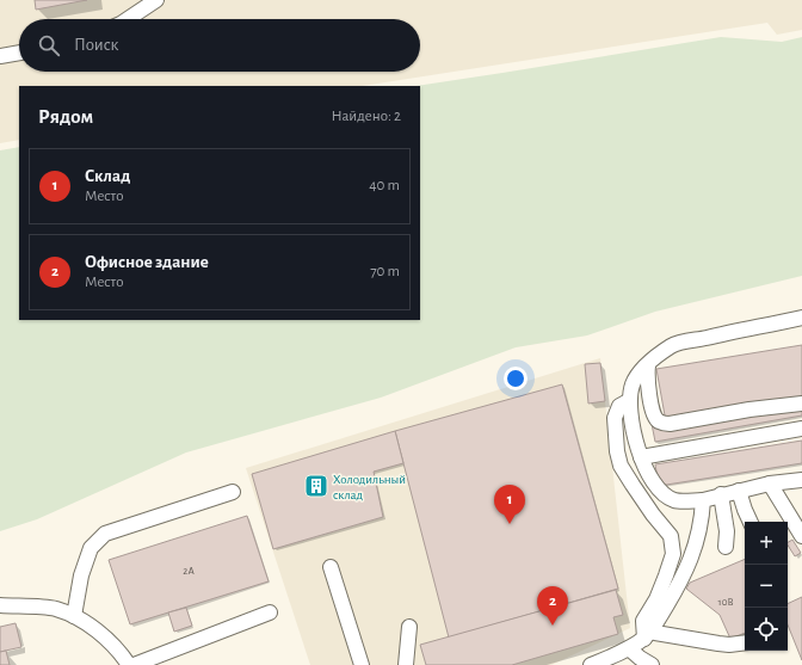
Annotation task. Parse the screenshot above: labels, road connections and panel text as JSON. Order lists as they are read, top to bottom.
{
  "places": {
    "building": ["Холодильный склад"]
  },
  "house_numbers": ["2А", "10В"],
  "page": {
    "search": "Поиск",
    "heading": ["Рядом", "Найдено: 2"],
    "list": [
      {
        "mark": "1",
        "name": "Склад",
        "note": "Место",
        "value": "40 m"
      },
      {
        "mark": "2",
        "name": "Офисное здание",
        "note": "Место",
        "value": "70 m"
      }
    ],
    "pins": ["1", "2"],
    "map_buttons": ["+", "−"]
  }
}
